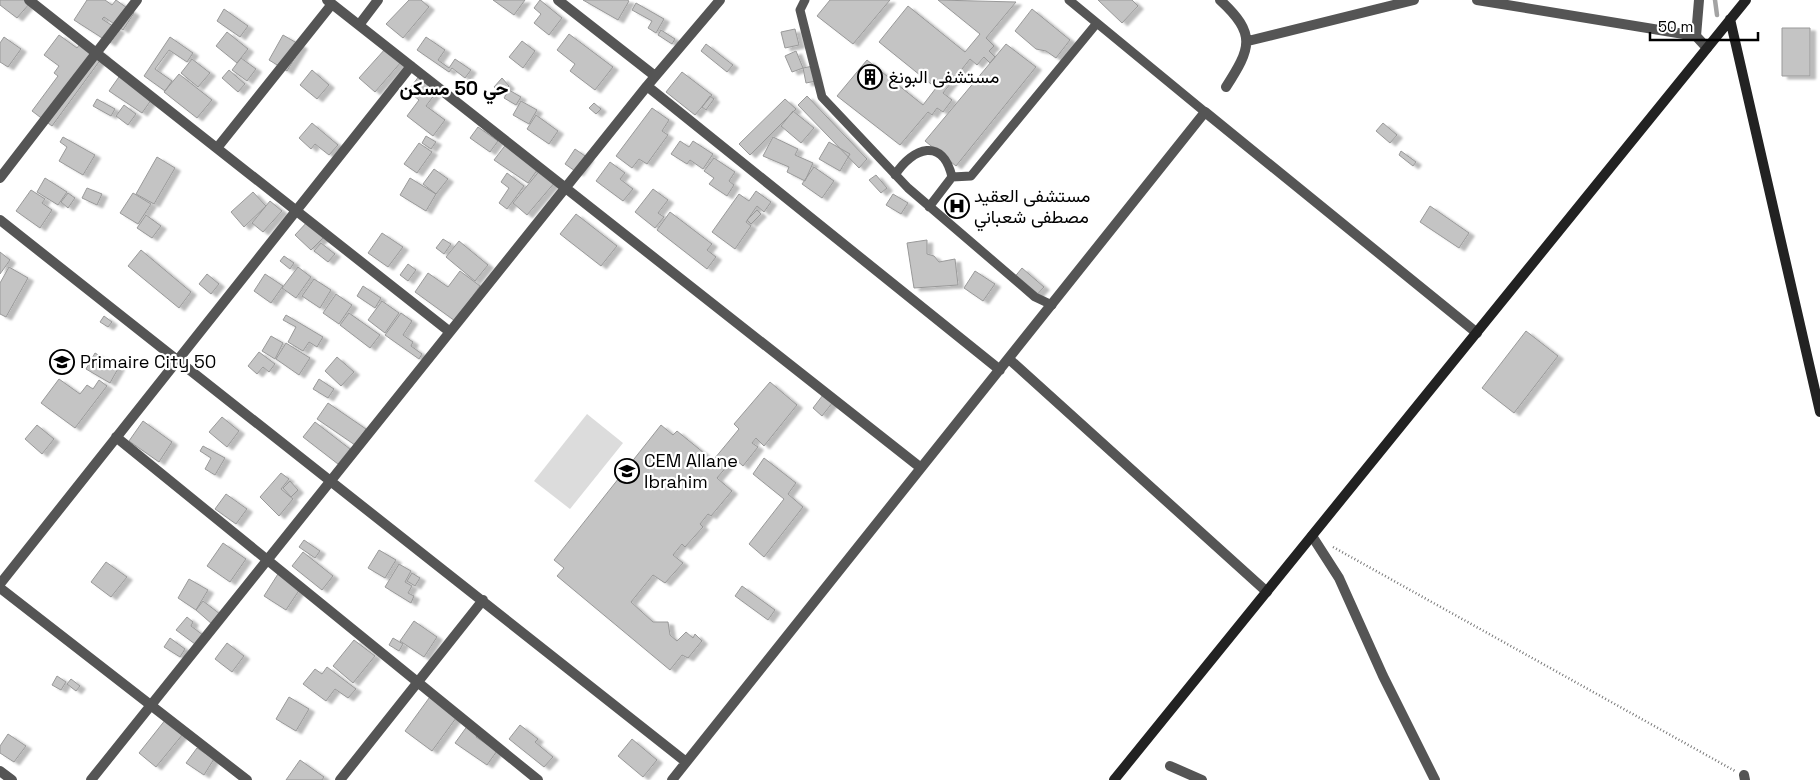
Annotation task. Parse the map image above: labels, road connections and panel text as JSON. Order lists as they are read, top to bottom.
{
  "districts": ["حي 50 مسكن"],
  "places": {
    "building": ["مستشفى البونغ"],
    "hospital": ["مستشفى العقيد مصطفى شعباني"],
    "school or university": ["Primaire City 50", "CEM Allane Ibrahim"]
  },
  "scale_bar": "50 m"
}
